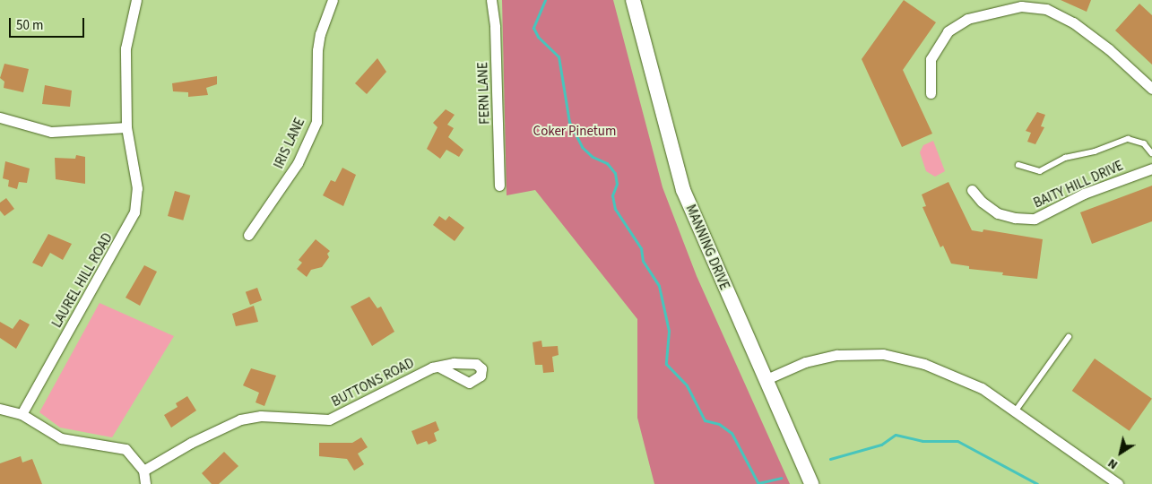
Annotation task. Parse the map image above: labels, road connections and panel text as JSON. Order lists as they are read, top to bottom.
{
  "streets": {
    "street": [
      "FERN LANE",
      "IRIS LANE",
      "BAITY HILL DRIVE",
      "MANNING DRIVE",
      "LAUREL HILL ROAD",
      "BUTTONS ROAD"
    ]
  },
  "parks": ["Coker Pinetum"],
  "scale_bar": "50 m",
  "north": "bottom left"
}
